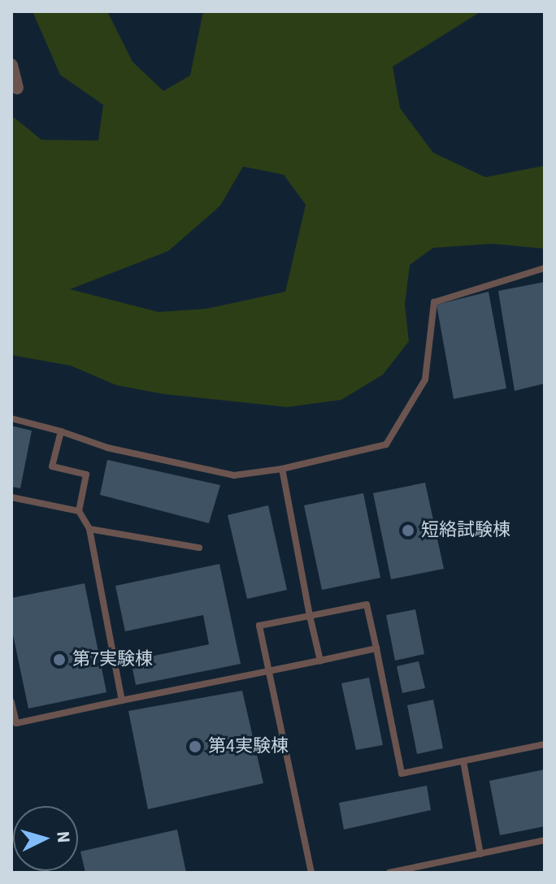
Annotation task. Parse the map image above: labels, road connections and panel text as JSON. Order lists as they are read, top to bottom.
{
  "places": ["短絡試験棟", "第7実験棟", "第4実験棟"],
  "north": "right"
}
